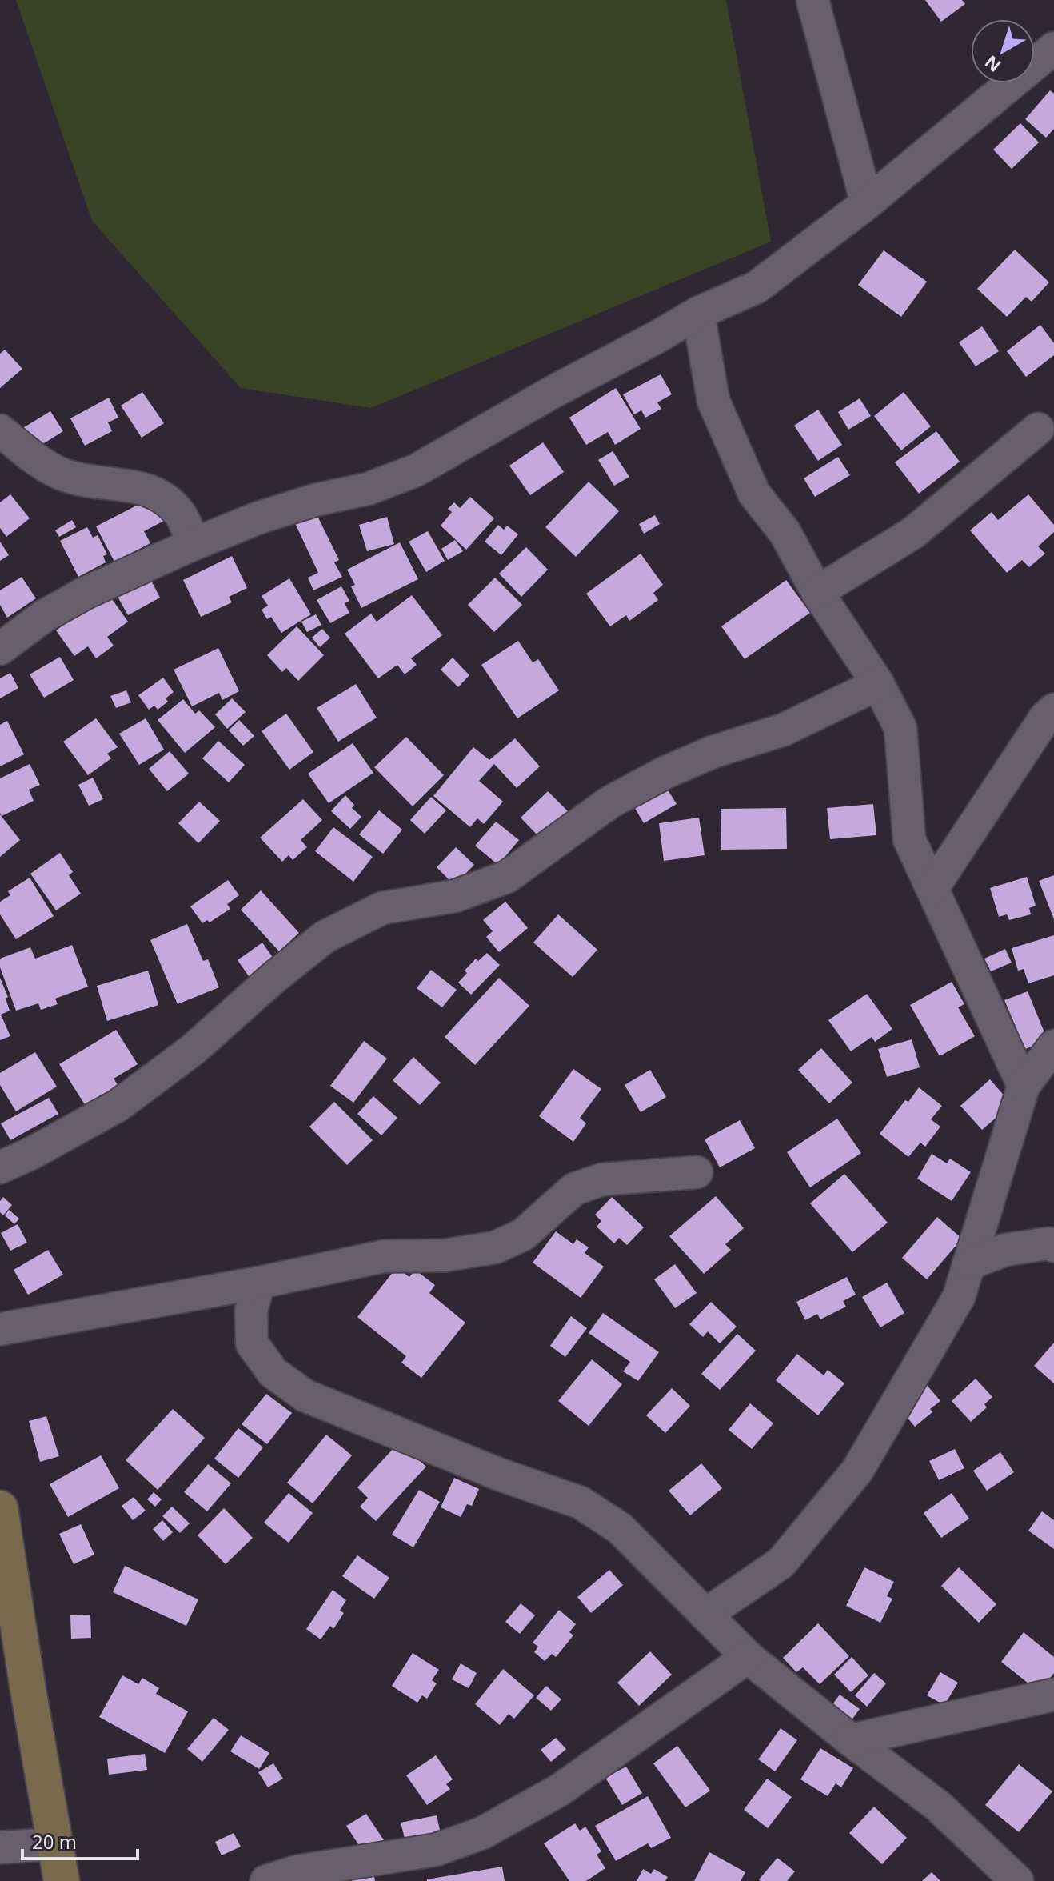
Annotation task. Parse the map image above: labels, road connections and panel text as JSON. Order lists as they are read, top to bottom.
{
  "scale_bar": "20 m",
  "north": "bottom left"
}
